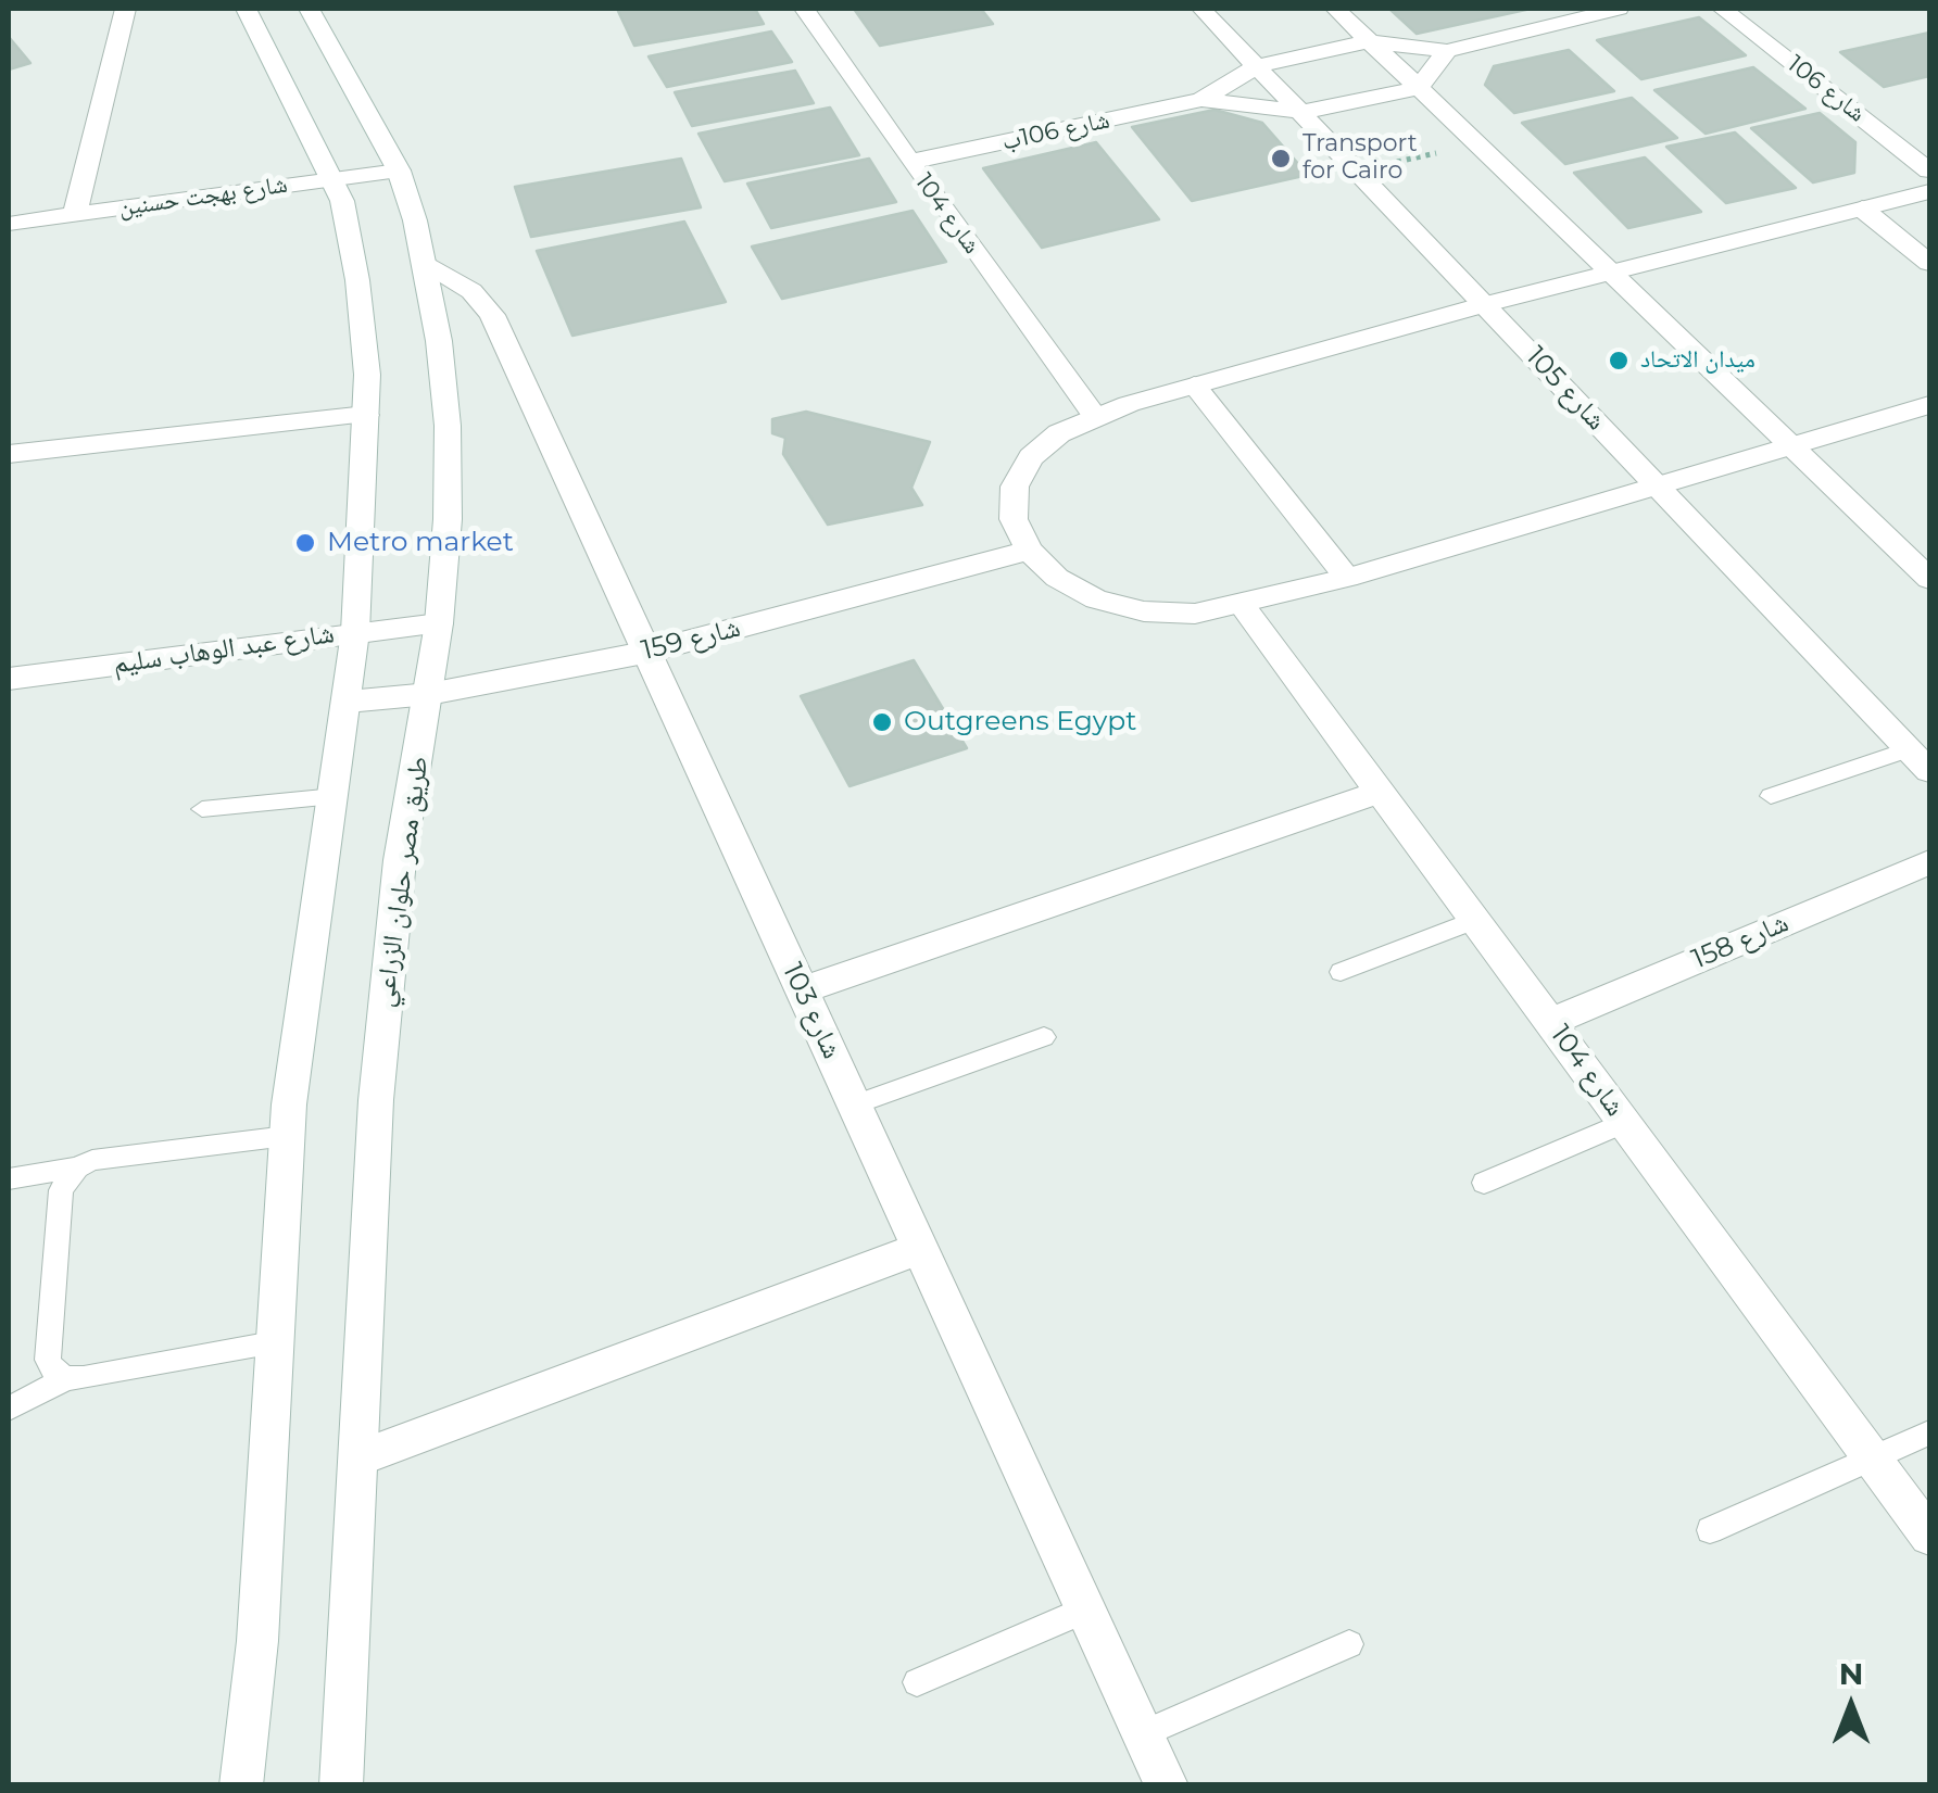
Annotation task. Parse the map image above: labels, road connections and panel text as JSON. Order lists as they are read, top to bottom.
{
  "streets": {
    "street": [
      "شارع 106",
      "شارع 106ب",
      "شارع بهجت حسنين",
      "شارع 104",
      "شارع 105",
      "شارع 159",
      "شارع عبد الوهاب سليم",
      "طريق مصر حلوان الزراعي",
      "شارع 158",
      "شارع 103"
    ]
  },
  "crossings": [
    ["شارع 106ب", "شارع 104"],
    ["شارع 106ب", "شارع 105"],
    ["شارع بهجت حسنين", "طريق مصر حلوان الزراعي"],
    ["شارع 104", "شارع 158"],
    ["شارع 159", "طريق مصر حلوان الزراعي"],
    ["شارع 159", "شارع 103"],
    ["شارع عبد الوهاب سليم", "طريق مصر حلوان الزراعي"],
    ["طريق مصر حلوان الزراعي", "شارع 103"]
  ],
  "places": [
    "Transport for Cairo",
    "ميدان الاتحاد",
    "Metro market",
    "Outgreens Egypt"
  ],
  "north": "top"
}
